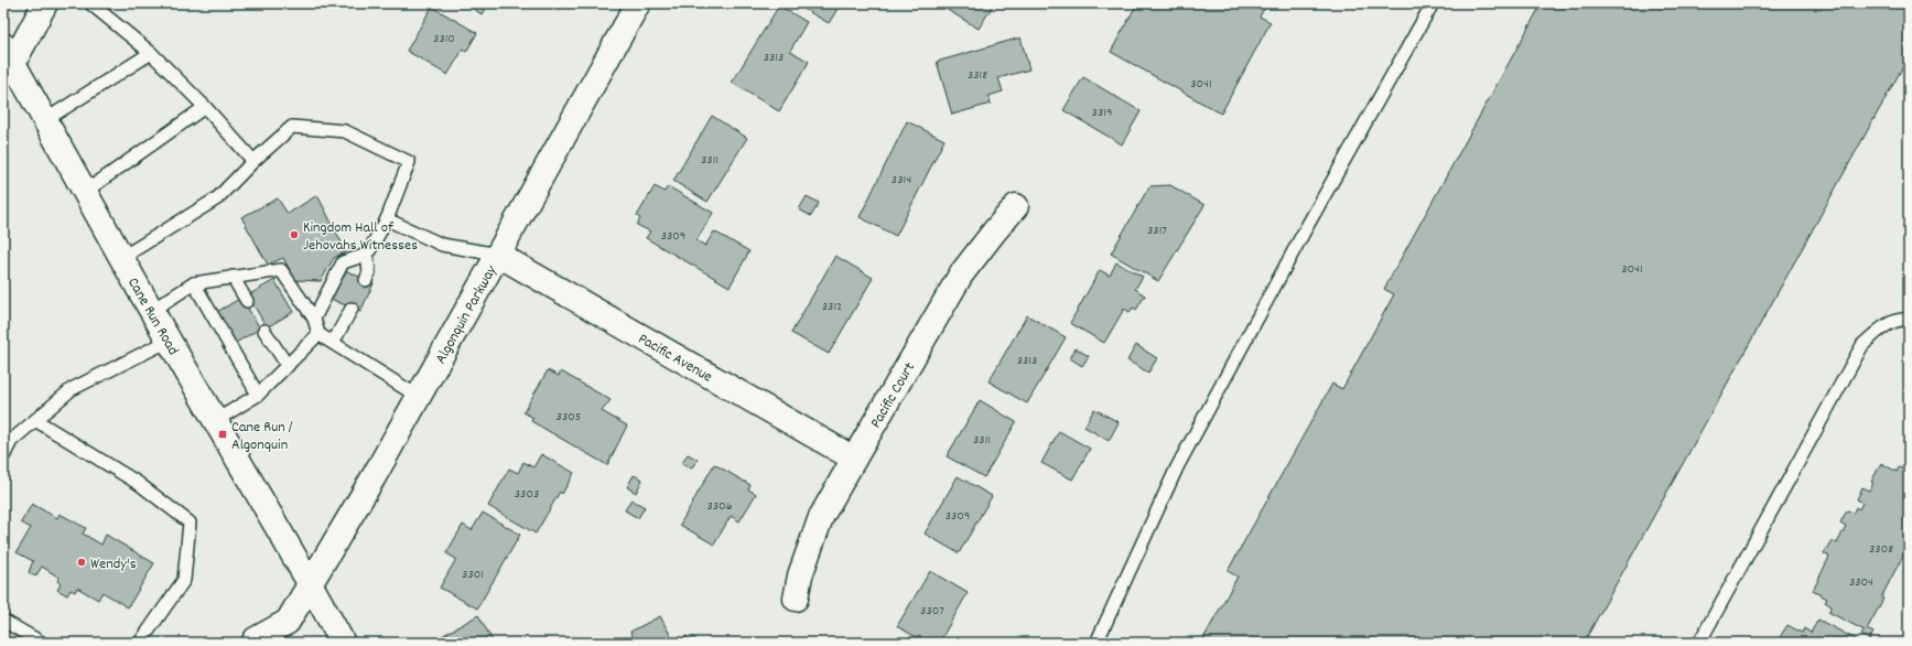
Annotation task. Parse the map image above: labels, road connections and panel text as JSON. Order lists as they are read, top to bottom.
{
  "streets": {
    "main road": [
      "Algonquin Parkway",
      "Cane Run Road",
      "Pacific Avenue",
      "Pacific Court"
    ]
  },
  "crossings": [
    ["Algonquin Parkway", "Cane Run Road"],
    ["Algonquin Parkway", "Pacific Avenue"],
    ["Pacific Avenue", "Pacific Court"]
  ],
  "places": {
    "other": ["Kingdom Hall of Jehovahs Witnesses", "Wendy's"],
    "transit": ["Cane Run / Algonquin"]
  },
  "house_numbers": [
    "3310",
    "3313",
    "3318",
    "3041",
    "3319",
    "3311",
    "3314",
    "3317",
    "3309",
    "3041",
    "3312",
    "3313",
    "3305",
    "3311",
    "3303",
    "3306",
    "3309",
    "3308",
    "3301",
    "3304",
    "3307"
  ]
}
